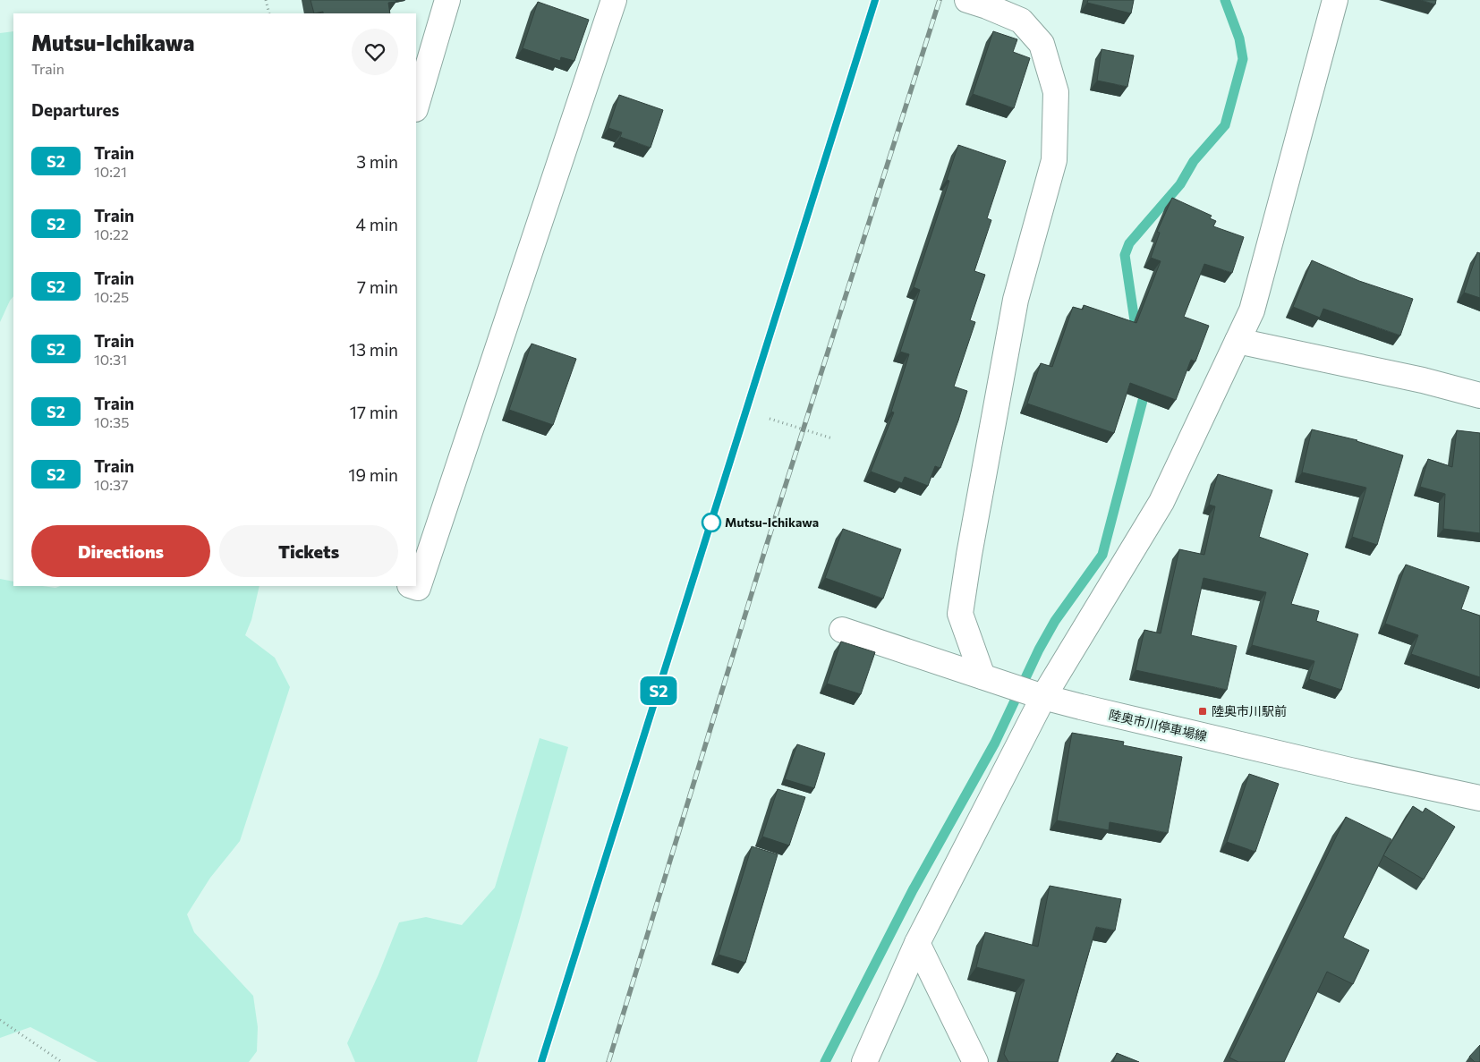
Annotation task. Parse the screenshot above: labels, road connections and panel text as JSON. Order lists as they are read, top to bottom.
{
  "streets": {
    "street": ["陸奥市川停車場線"]
  },
  "places": {
    "other": ["Mutsu-Ichikawa"],
    "transit": ["陸奥市川駅前"]
  },
  "page": {
    "on_map": "S2",
    "heading": [
      ["Mutsu-Ichikawa", "Train"],
      "Departures"
    ],
    "list": [
      {
        "mark": "S2",
        "name": "Train",
        "note": "10:21",
        "value": "3 min"
      },
      {
        "mark": "S2",
        "name": "Train",
        "note": "10:22",
        "value": "4 min"
      },
      {
        "mark": "S2",
        "name": "Train",
        "note": "10:25",
        "value": "7 min"
      },
      {
        "mark": "S2",
        "name": "Train",
        "note": "10:31",
        "value": "13 min"
      },
      {
        "mark": "S2",
        "name": "Train",
        "note": "10:35",
        "value": "17 min"
      },
      {
        "mark": "S2",
        "name": "Train",
        "note": "10:37",
        "value": "19 min"
      }
    ],
    "buttons": ["Directions", "Tickets"]
  }
}
